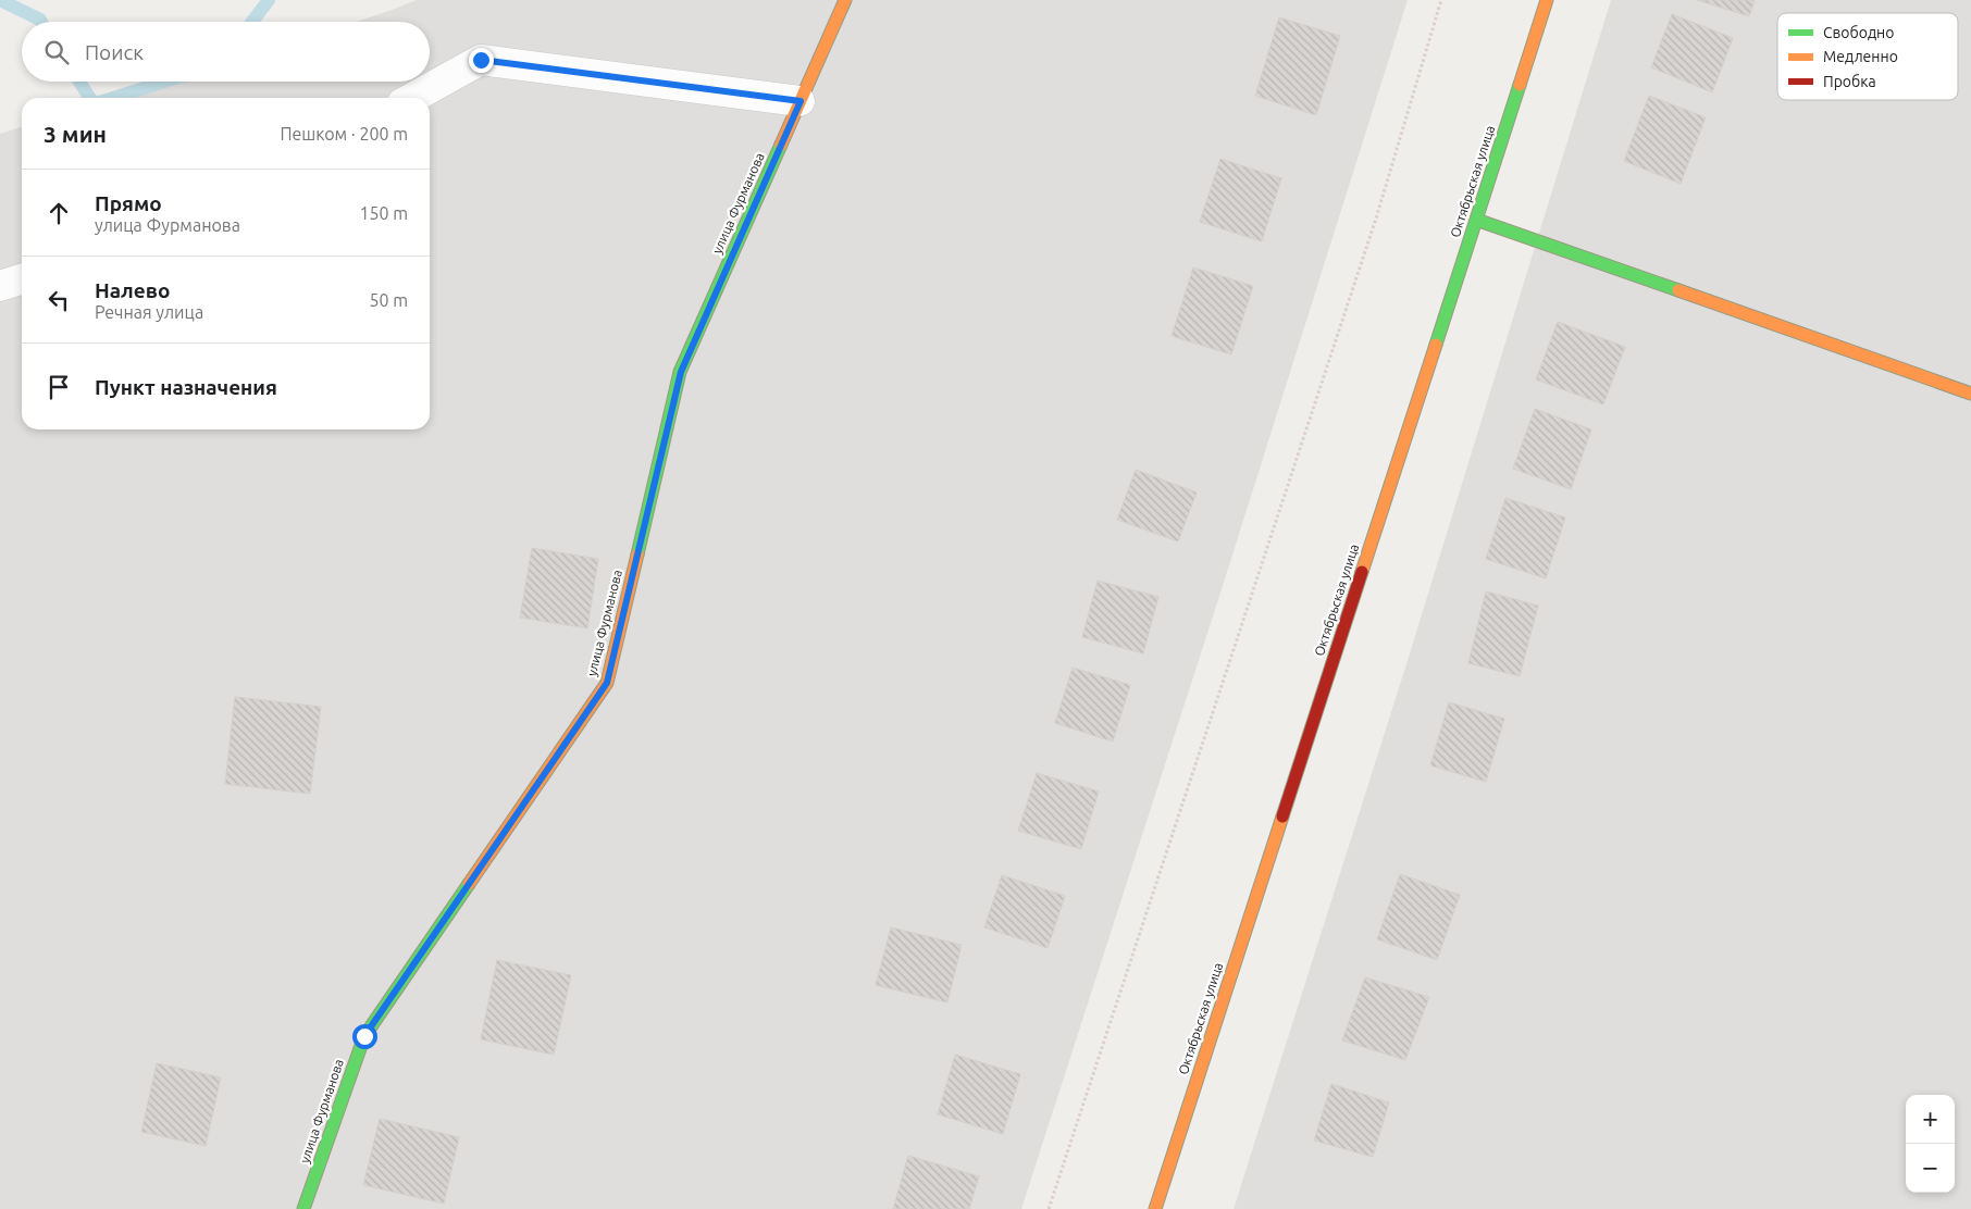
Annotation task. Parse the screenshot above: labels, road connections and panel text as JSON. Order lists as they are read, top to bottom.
{
  "streets": {
    "street": ["Октябрьская улица", "улица Фурманова"]
  },
  "legend": ["Свободно", "Медленно", "Пробка"],
  "page": {
    "search": "Поиск",
    "heading": ["3 мин", "Пешком · 200 m"],
    "list": [
      ["Прямо", "улица Фурманова", "150 m"],
      ["Налево", "Речная улица", "50 m"],
      "Пункт назначения"
    ],
    "map_buttons": ["+", "−"]
  }
}
